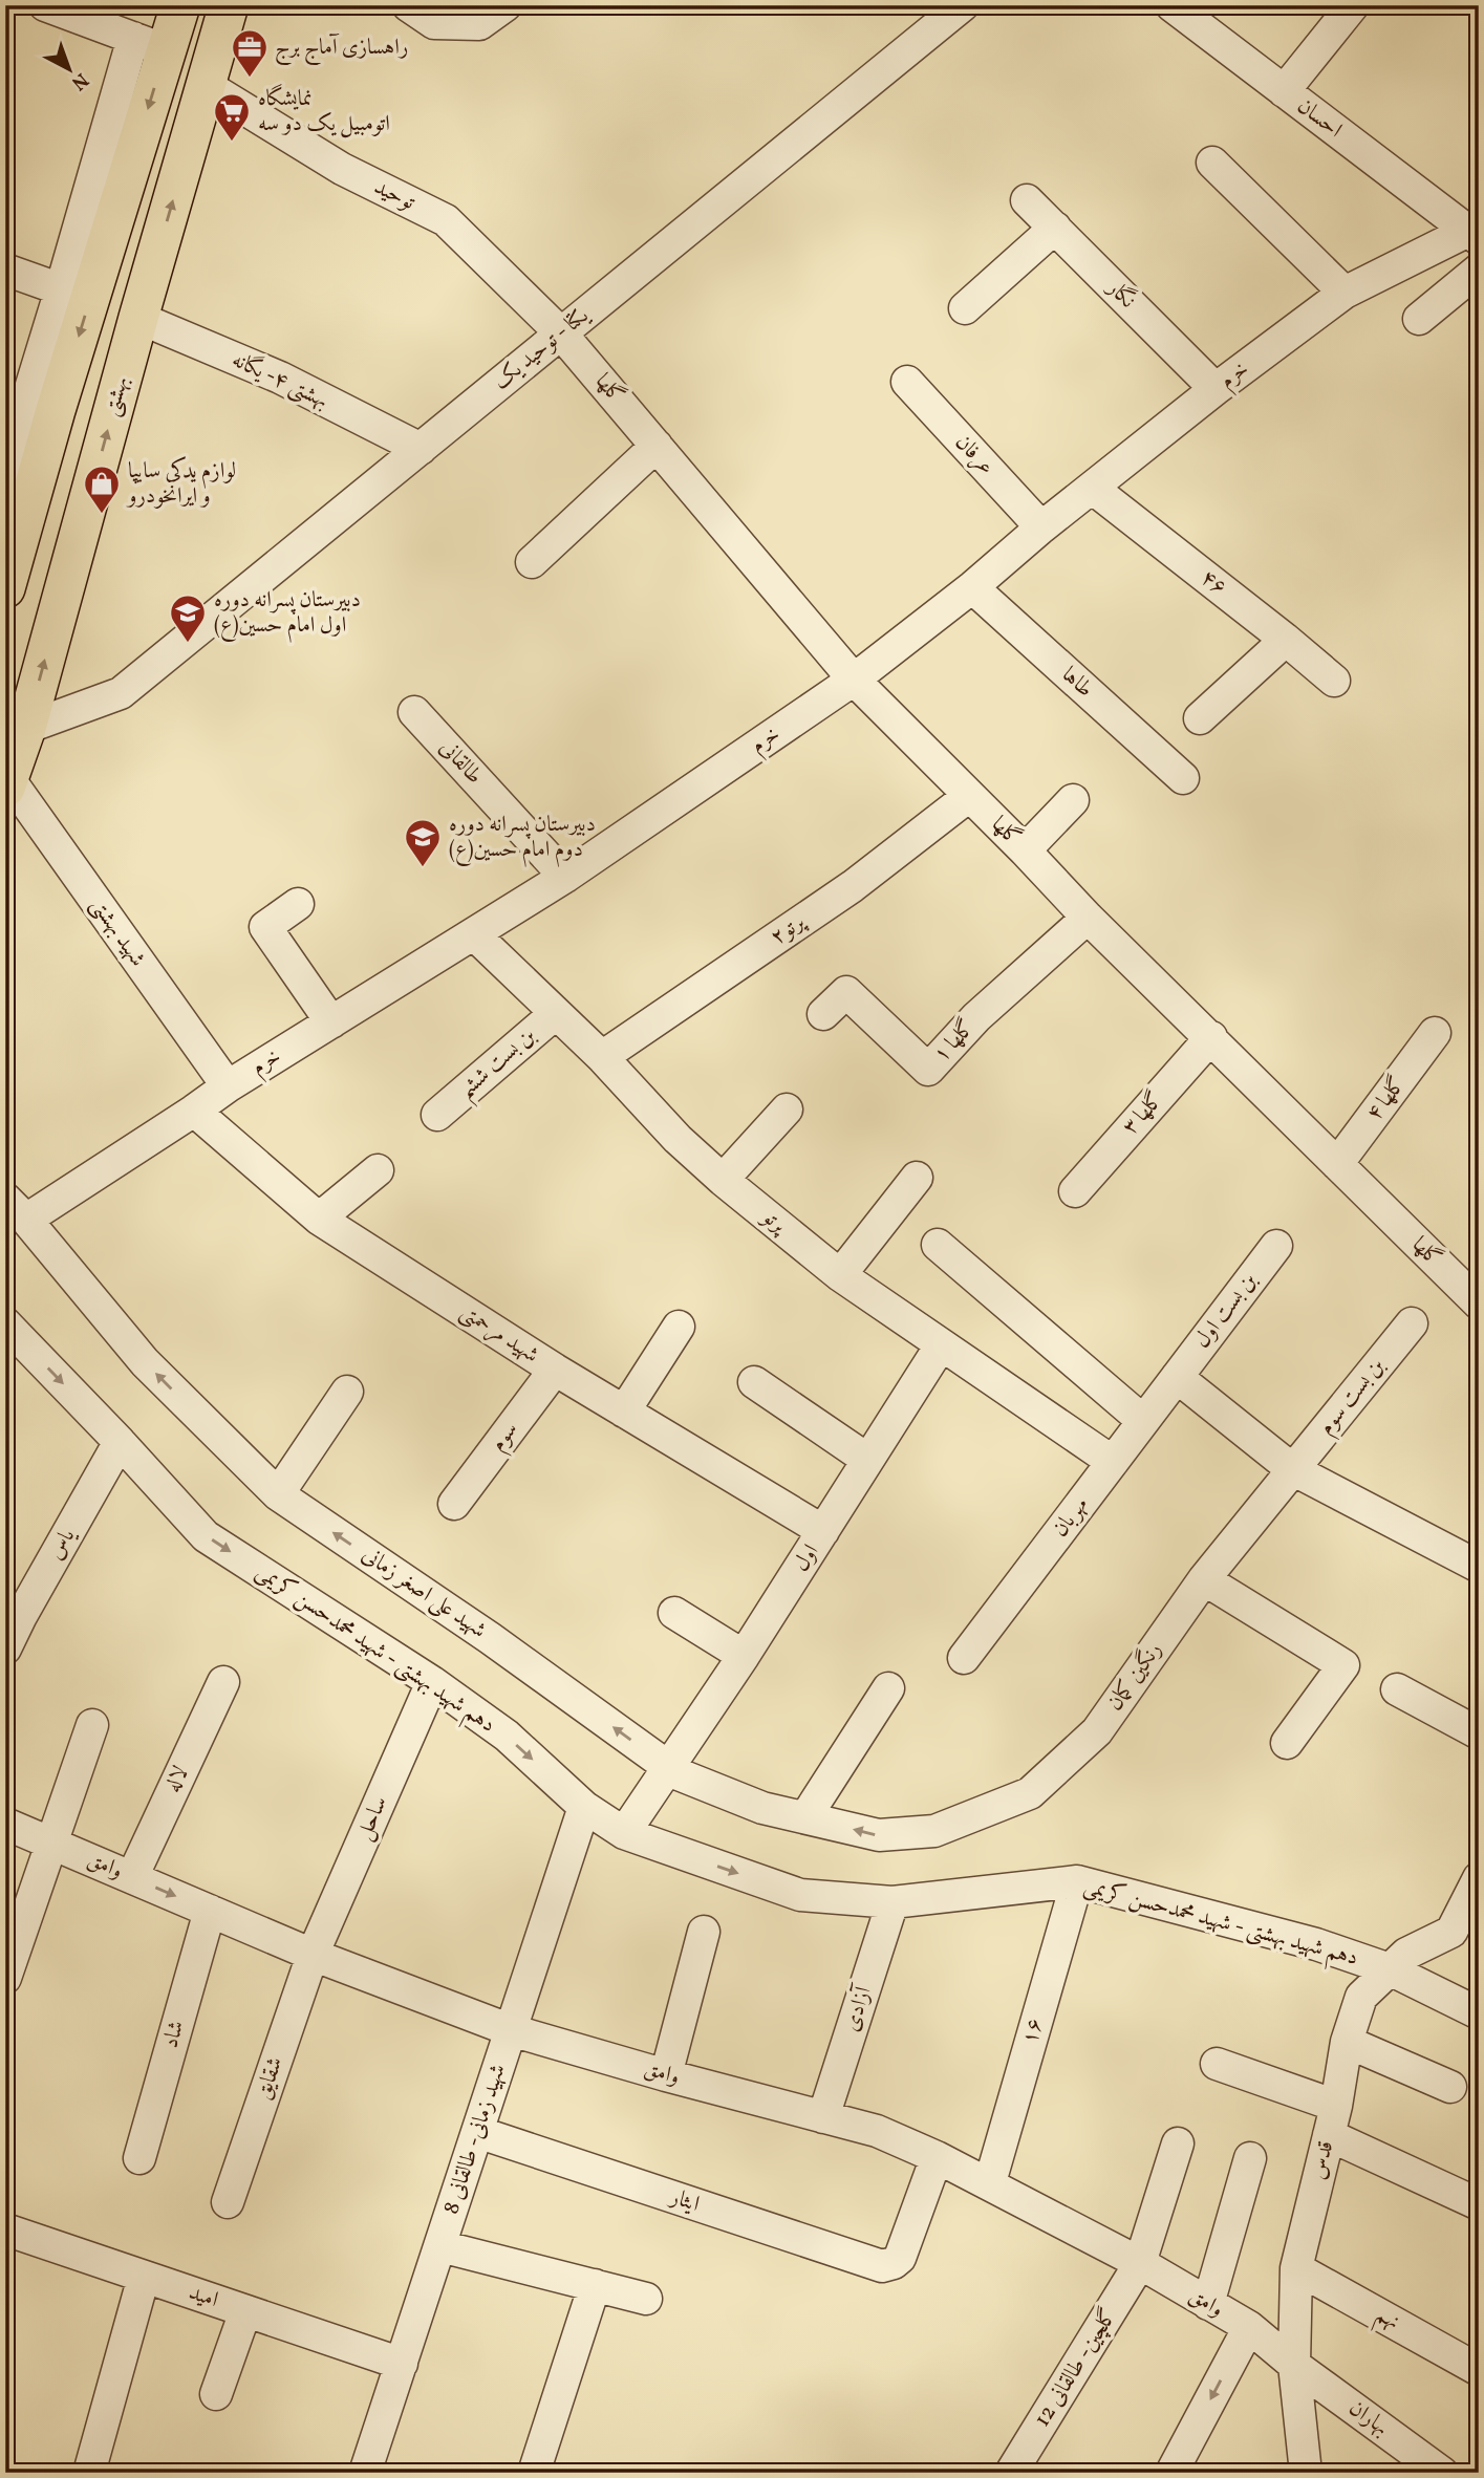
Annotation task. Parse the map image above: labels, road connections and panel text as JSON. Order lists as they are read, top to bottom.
{
  "streets": {
    "main road": ["بهشتی"],
    "street": [
      "احسان",
      "توحید",
      "نگار",
      "یکتا - توحید یک",
      "خرم",
      "بهشتی ۴- یگانه",
      "گلها",
      "عرفان",
      "۴۶",
      "طاها",
      "طالقانی",
      "پرتو۲",
      "شهید بهشتی",
      "گلها ۱",
      "بن بست ششم",
      "گلها ۴",
      "گلها ۳",
      "پرتو",
      "بن بست اول",
      "شهید مرحمتی",
      "بن بست سوم",
      "سوم",
      "مهربان",
      "یاس",
      "اول",
      "شهید علی اصغر زمانی",
      "دهم شهید بهشتی - شهید محمدحسن کریمی",
      "رنگین کمان",
      "لاله",
      "ساحل",
      "وامق",
      "آزادی",
      "۱۶",
      "شاد",
      "شقایق",
      "شهید زمانی- طالقانی 8",
      "قدس",
      "ایثار",
      "امید",
      "نهم",
      "گلچین- طالقانی 12",
      "بهاران"
    ]
  },
  "crossings": [
    ["احسان", "خرم"],
    ["توحید", "یکتا - توحید یک"],
    ["توحید", "گلها"],
    ["توحید", "بهشتی"],
    ["نگار", "خرم"],
    ["یکتا - توحید یک", "بهشتی ۴- یگانه"],
    ["یکتا - توحید یک", "گلها"],
    ["یکتا - توحید یک", "بهشتی"],
    ["خرم", "گلها"],
    ["خرم", "عرفان"],
    ["خرم", "۴۶"],
    ["خرم", "طاها"],
    ["خرم", "طالقانی"],
    ["خرم", "شهید بهشتی"],
    ["خرم", "پرتو"],
    ["خرم", "شهید مرحمتی"],
    ["خرم", "شهید علی اصغر زمانی"],
    ["بهشتی ۴- یگانه", "بهشتی"],
    ["گلها", "پرتو۲"],
    ["گلها", "گلها ۱"],
    ["گلها", "گلها ۴"],
    ["گلها", "گلها ۳"],
    ["بهشتی", "شهید بهشتی"],
    ["پرتو۲", "پرتو"],
    ["بن بست ششم", "پرتو"],
    ["پرتو", "مهربان"],
    ["پرتو", "اول"],
    ["بن بست اول", "مهربان"],
    ["شهید مرحمتی", "سوم"],
    ["شهید مرحمتی", "اول"],
    ["بن بست سوم", "رنگین کمان"],
    ["یاس", "دهم شهید بهشتی - شهید محمدحسن کریمی"],
    ["اول", "شهید علی اصغر زمانی"],
    ["اول", "دهم شهید بهشتی - شهید محمدحسن کریمی"],
    ["شهید علی اصغر زمانی", "رنگین کمان"],
    ["دهم شهید بهشتی - شهید محمدحسن کریمی", "ساحل"],
    ["دهم شهید بهشتی - شهید محمدحسن کریمی", "آزادی"],
    ["دهم شهید بهشتی - شهید محمدحسن کریمی", "۱۶"],
    ["دهم شهید بهشتی - شهید محمدحسن کریمی", "شهید زمانی- طالقانی 8"],
    ["دهم شهید بهشتی - شهید محمدحسن کریمی", "قدس"],
    ["لاله", "وامق"],
    ["ساحل", "وامق"],
    ["ساحل", "شقایق"],
    ["وامق", "آزادی"],
    ["وامق", "۱۶"],
    ["وامق", "شاد"],
    ["وامق", "شقایق"],
    ["وامق", "شهید زمانی- طالقانی 8"],
    ["وامق", "قدس"],
    ["وامق", "ایثار"],
    ["وامق", "گلچین- طالقانی 12"],
    ["وامق", "بهاران"],
    ["شهید زمانی- طالقانی 8", "ایثار"],
    ["شهید زمانی- طالقانی 8", "امید"],
    ["قدس", "نهم"],
    ["قدس", "بهاران"]
  ],
  "one_way": ["شهید علی اصغر زمانی", "دهم شهید بهشتی - شهید محمدحسن کریمی"],
  "places": {
    "office": ["راهسازی آماج برج"],
    "supermarket": ["نمایشگاه اتومبیل یک دو سه"],
    "shop": ["لوازم یدکی سایپا و ایرانخودرو"],
    "school or university": ["دبیرستان پسرانه دوره اول امام حسین(ع)", "دبیرستان پسرانه دوره دوم امام حسین(ع)"]
  },
  "north": "bottom right"
}
